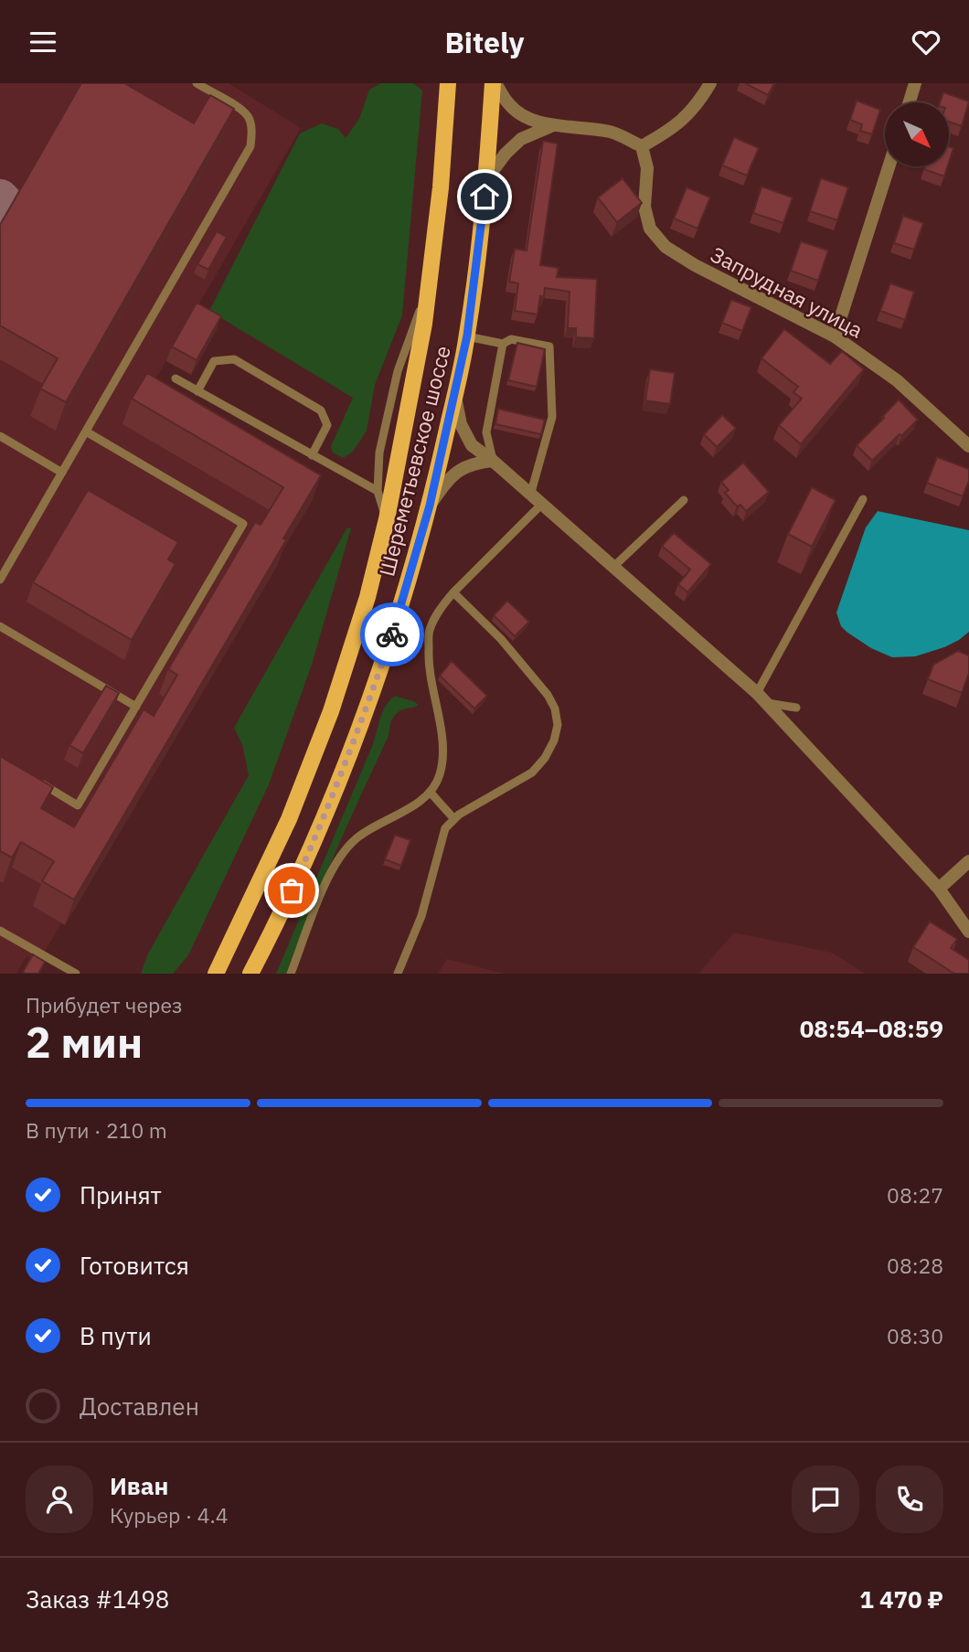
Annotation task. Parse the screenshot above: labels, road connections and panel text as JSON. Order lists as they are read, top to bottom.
{
  "streets": {
    "main road": ["Шереметьевское шоссе"],
    "street": ["Запрудная улица"]
  },
  "north": "bottom right",
  "page": {
    "header": "Bitely",
    "heading": ["2 мин", "Прибудет через", "08:54–08:59"],
    "panel": [
      "Иван",
      "Курьер · 4.4",
      "Заказ #1498",
      "1 470 ₽"
    ],
    "bar": "В пути · 210 m",
    "list": [
      ["Принят", "08:27"],
      ["Готовится", "08:28"],
      ["В пути", "08:30"],
      "Доставлен"
    ]
  }
}
